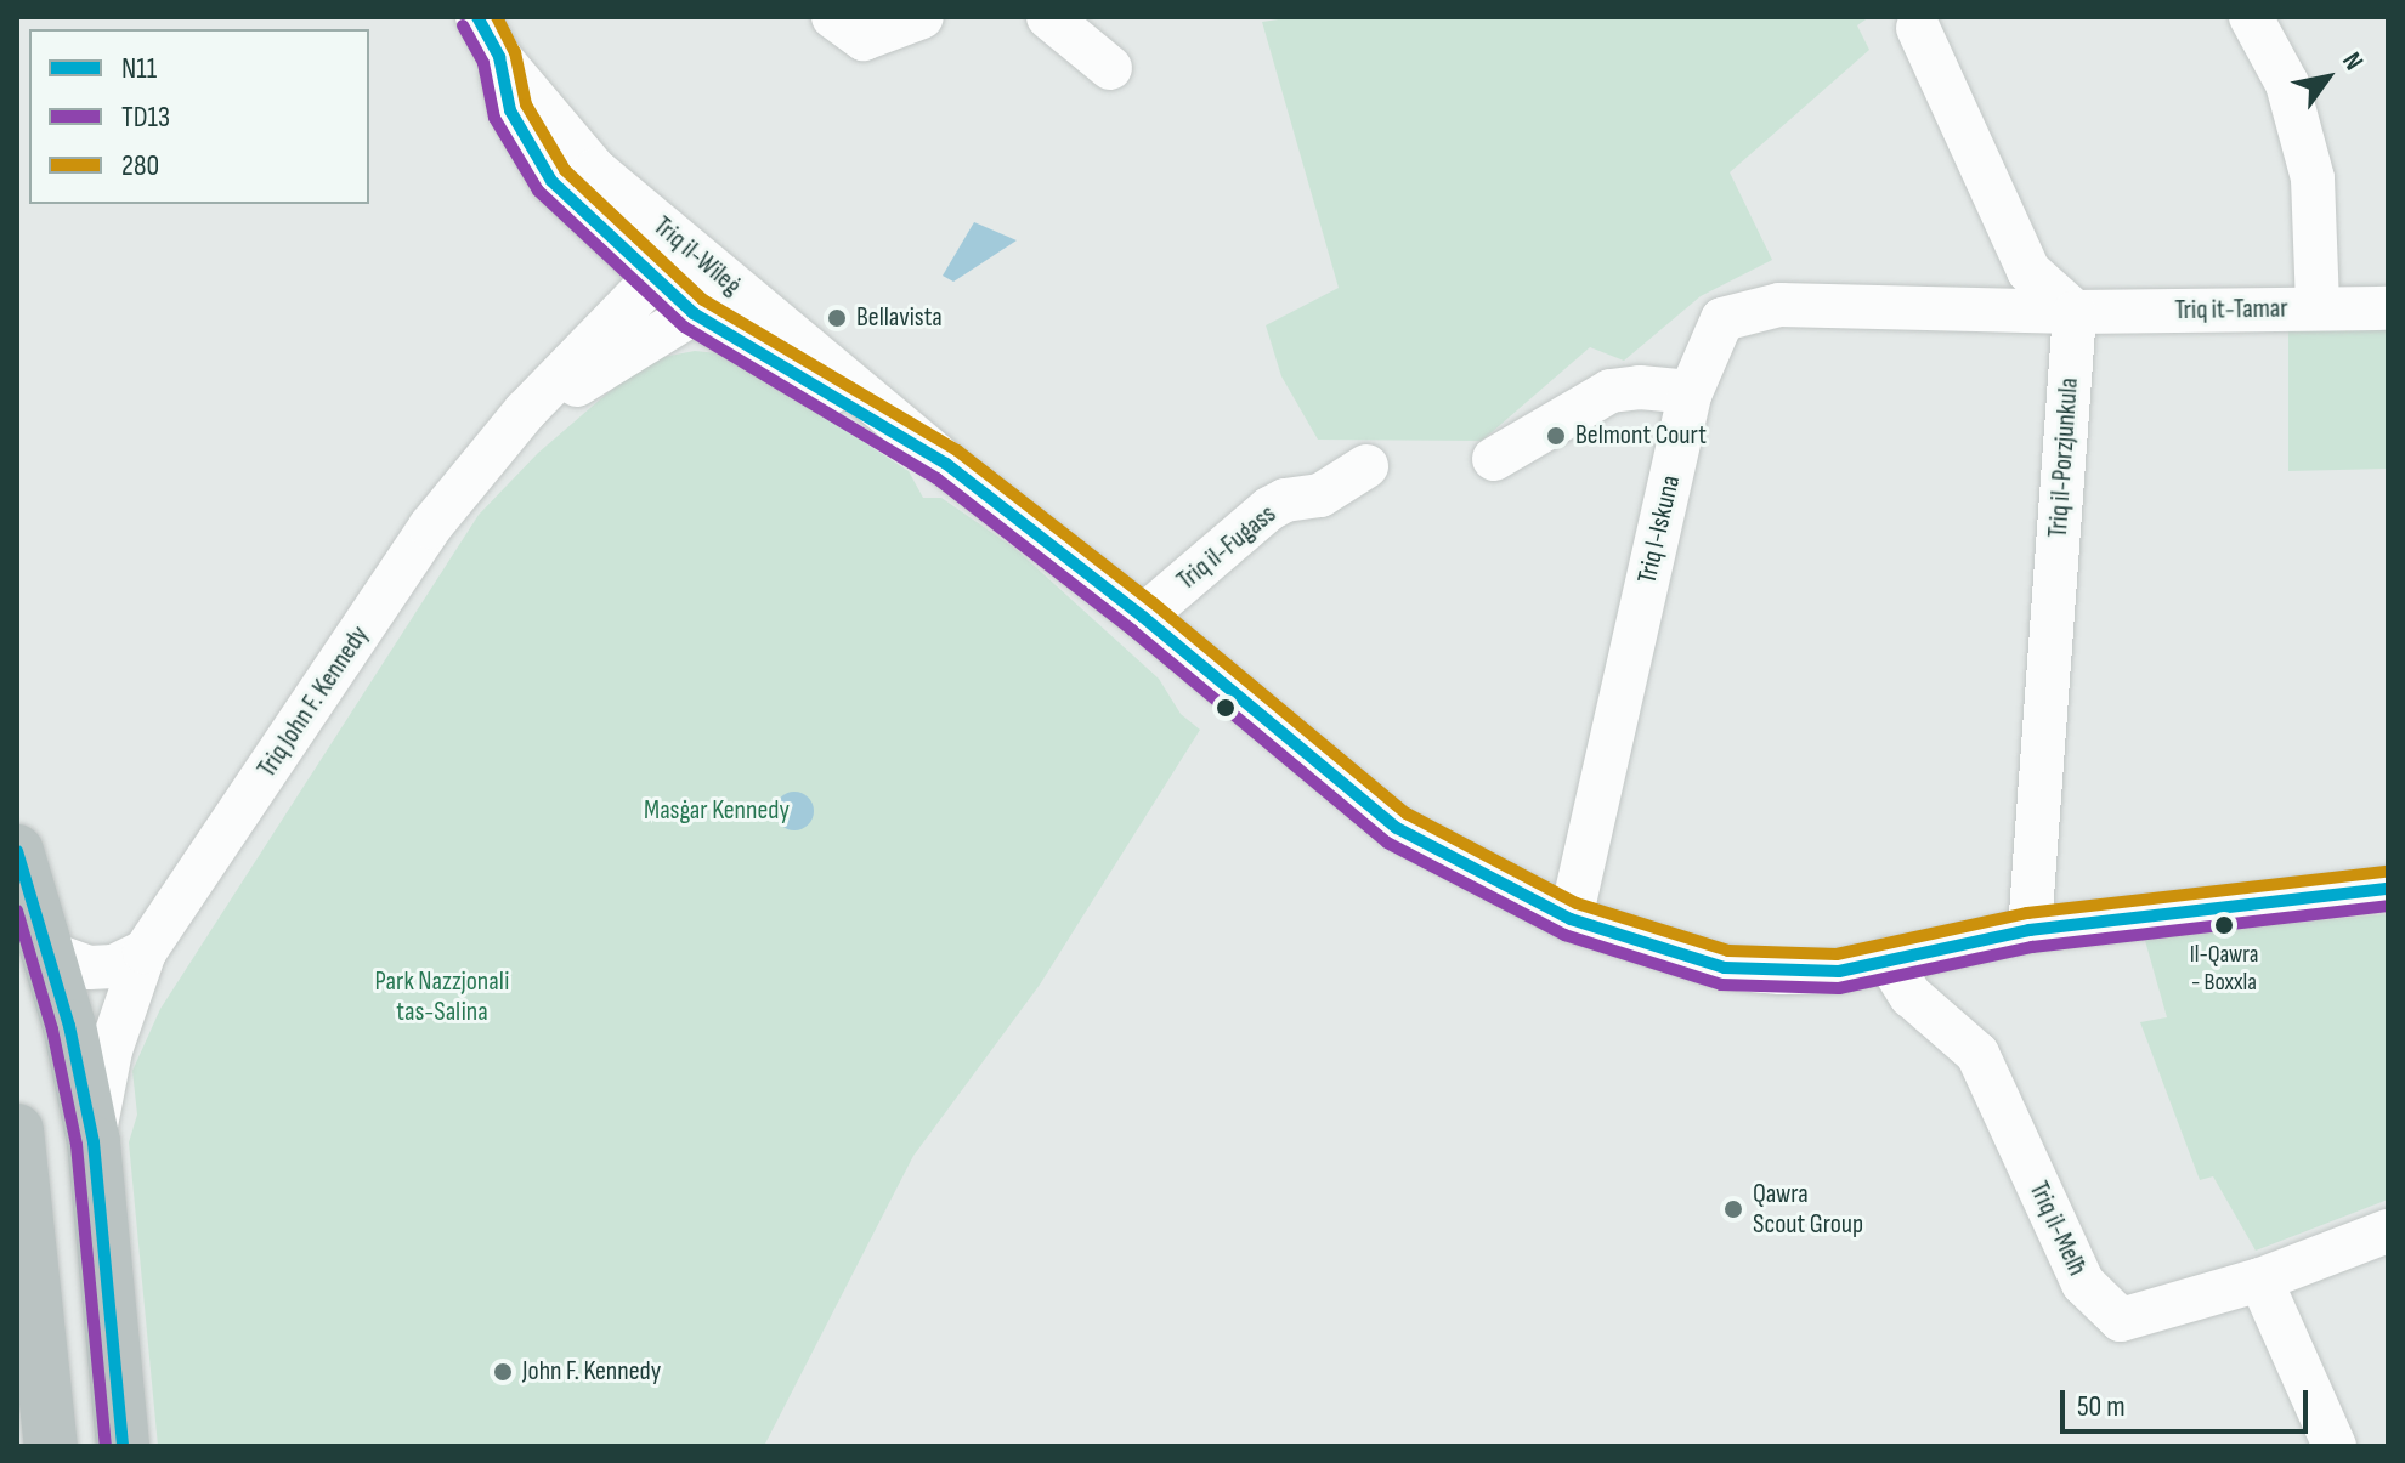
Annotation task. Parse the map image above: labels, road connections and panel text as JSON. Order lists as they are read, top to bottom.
{
  "streets": {
    "street": [
      "Triq il-Wileġ",
      "Triq it-Tamar",
      "Triq il-Porzjunkula",
      "Triq l-Iskuna",
      "Triq il-Fugass",
      "Triq John F. Kennedy",
      "Triq il-Melħ"
    ]
  },
  "crossings": [
    ["Triq il-Wileġ", "Triq il-Porzjunkula"],
    ["Triq il-Wileġ", "Triq l-Iskuna"],
    ["Triq il-Wileġ", "Triq il-Fugass"],
    ["Triq il-Wileġ", "Triq John F. Kennedy"],
    ["Triq il-Wileġ", "Triq il-Melħ"],
    ["Triq it-Tamar", "Triq il-Porzjunkula"],
    ["Triq it-Tamar", "Triq l-Iskuna"],
    ["Triq il-Porzjunkula", "Triq l-Iskuna"]
  ],
  "parks": ["Masġar Kennedy", "Park Nazzjonali tas-Salina"],
  "places": [
    "Bellavista",
    "Belmont Court",
    "Il-Qawra - Boxxla",
    "Qawra Scout Group",
    "John F. Kennedy"
  ],
  "lines": ["transit line N11", "transit line 280", "transit line TD13"],
  "legend": ["N11", "TD13", "280"],
  "scale_bar": "50 m",
  "north": "top right"
}
